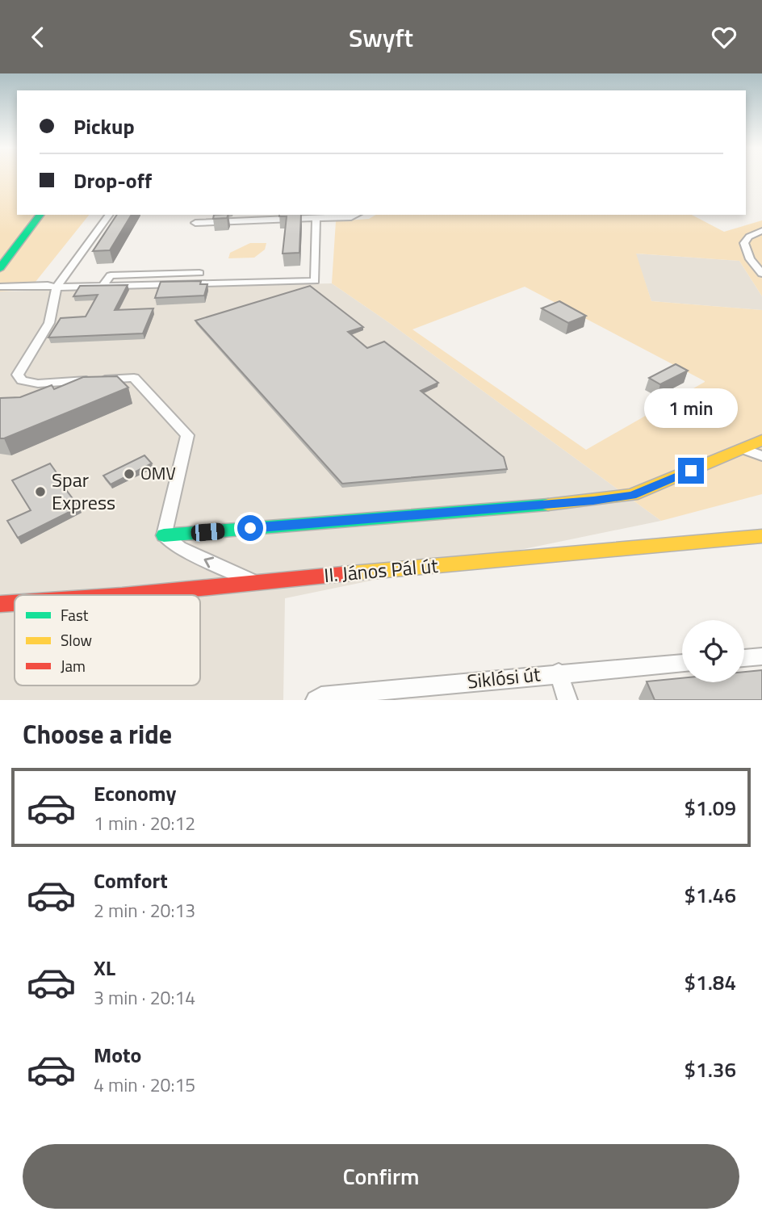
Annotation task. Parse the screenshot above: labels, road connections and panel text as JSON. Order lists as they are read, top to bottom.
{
  "streets": {
    "main road": ["II. János Pál út"],
    "street": ["Siklósi út"]
  },
  "places": ["OMV", "Spar Express"],
  "legend": ["Fast", "Slow", "Jam"],
  "page": {
    "header": "Swyft",
    "banner": ["Pickup", "Drop-off"],
    "bubble": "1 min",
    "heading": "Choose a ride",
    "list": [
      {
        "name": "Economy",
        "note": "1 min · 20:12",
        "value": "$1.09"
      },
      {
        "name": "Comfort",
        "note": "2 min · 20:13",
        "value": "$1.46"
      },
      {
        "name": "XL",
        "note": "3 min · 20:14",
        "value": "$1.84"
      },
      {
        "name": "Moto",
        "note": "4 min · 20:15",
        "value": "$1.36"
      }
    ],
    "buttons": "Confirm"
  }
}
